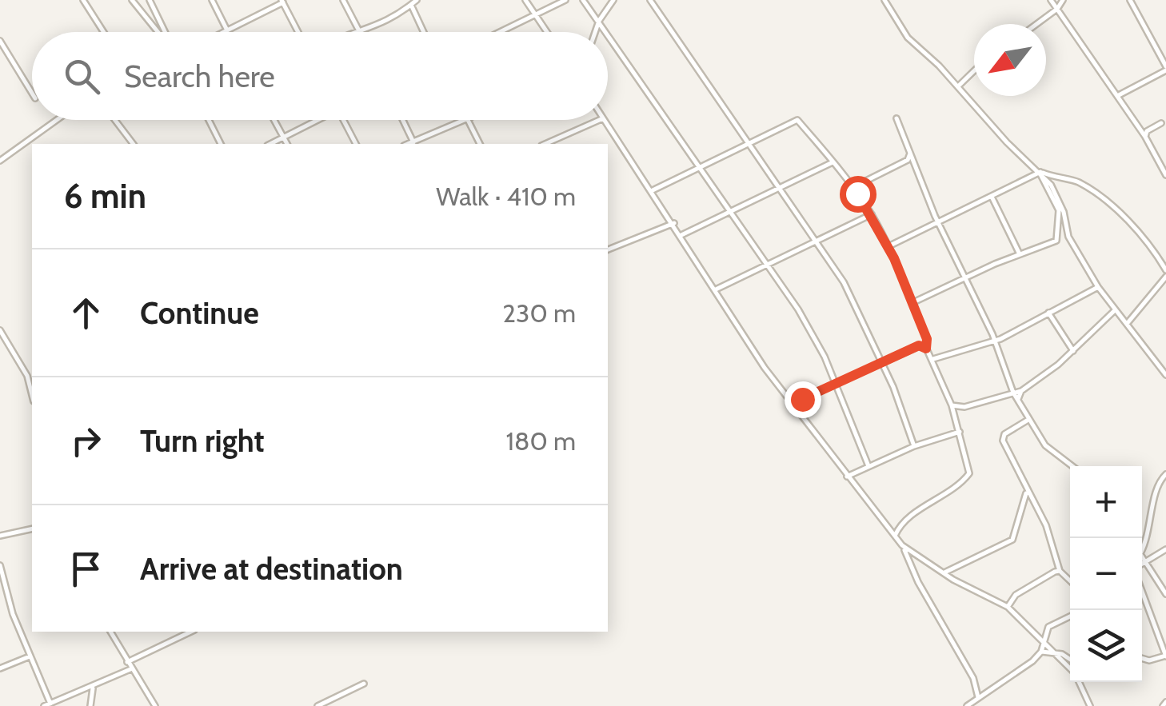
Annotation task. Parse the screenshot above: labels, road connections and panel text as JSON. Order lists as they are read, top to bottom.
{
  "north": "bottom left",
  "page": {
    "search": "Search here",
    "heading": ["6 min", "Walk · 410 m"],
    "list": [
      ["Continue", "230 m"],
      ["Turn right", "180 m"],
      "Arrive at destination"
    ],
    "map_buttons": ["+", "−"]
  }
}
